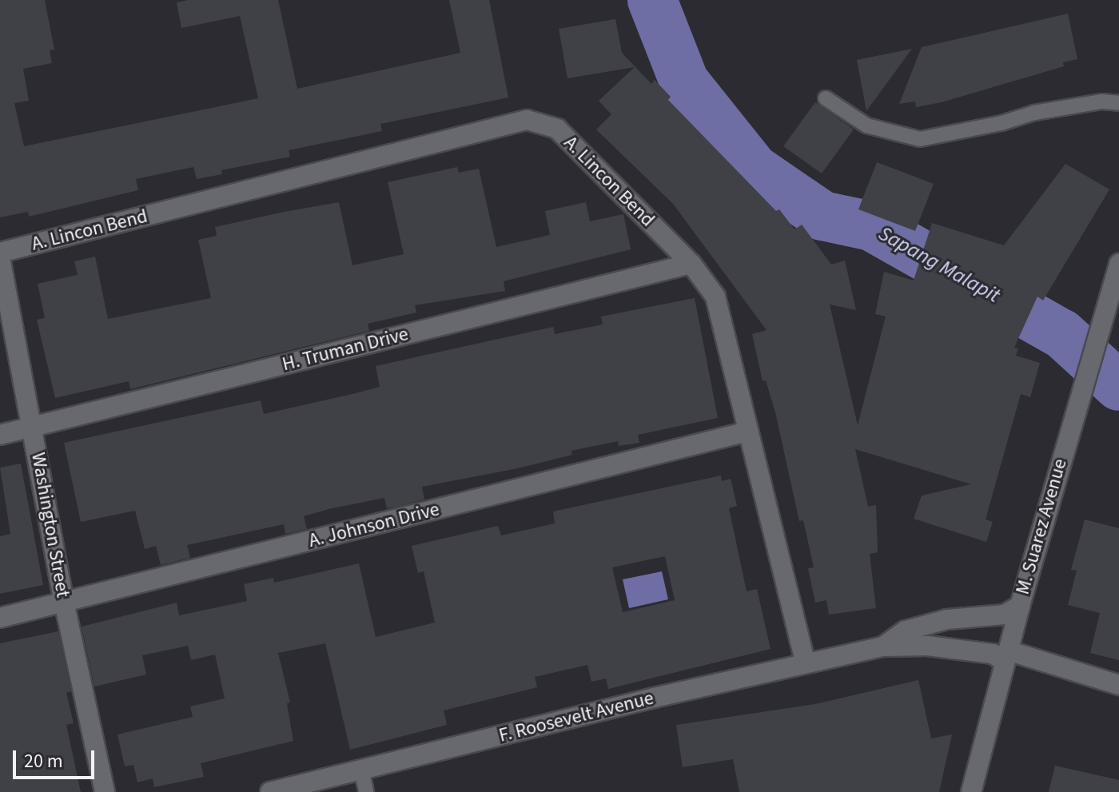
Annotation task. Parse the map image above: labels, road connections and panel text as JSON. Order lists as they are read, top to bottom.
{
  "streets": {
    "street": [
      "A. Lincon Bend",
      "H. Truman Drive",
      "Washington Street",
      "A. Johnson Drive",
      "M. Suarez Avenue",
      "F. Roosevelt Avenue"
    ]
  },
  "crossings": [
    ["A. Lincon Bend", "H. Truman Drive"],
    ["A. Lincon Bend", "Washington Street"],
    ["A. Lincon Bend", "A. Johnson Drive"],
    ["A. Lincon Bend", "F. Roosevelt Avenue"],
    ["H. Truman Drive", "Washington Street"],
    ["Washington Street", "A. Johnson Drive"],
    ["M. Suarez Avenue", "F. Roosevelt Avenue"]
  ],
  "water": ["Sapang Malapit"],
  "scale_bar": "20 m"
}
